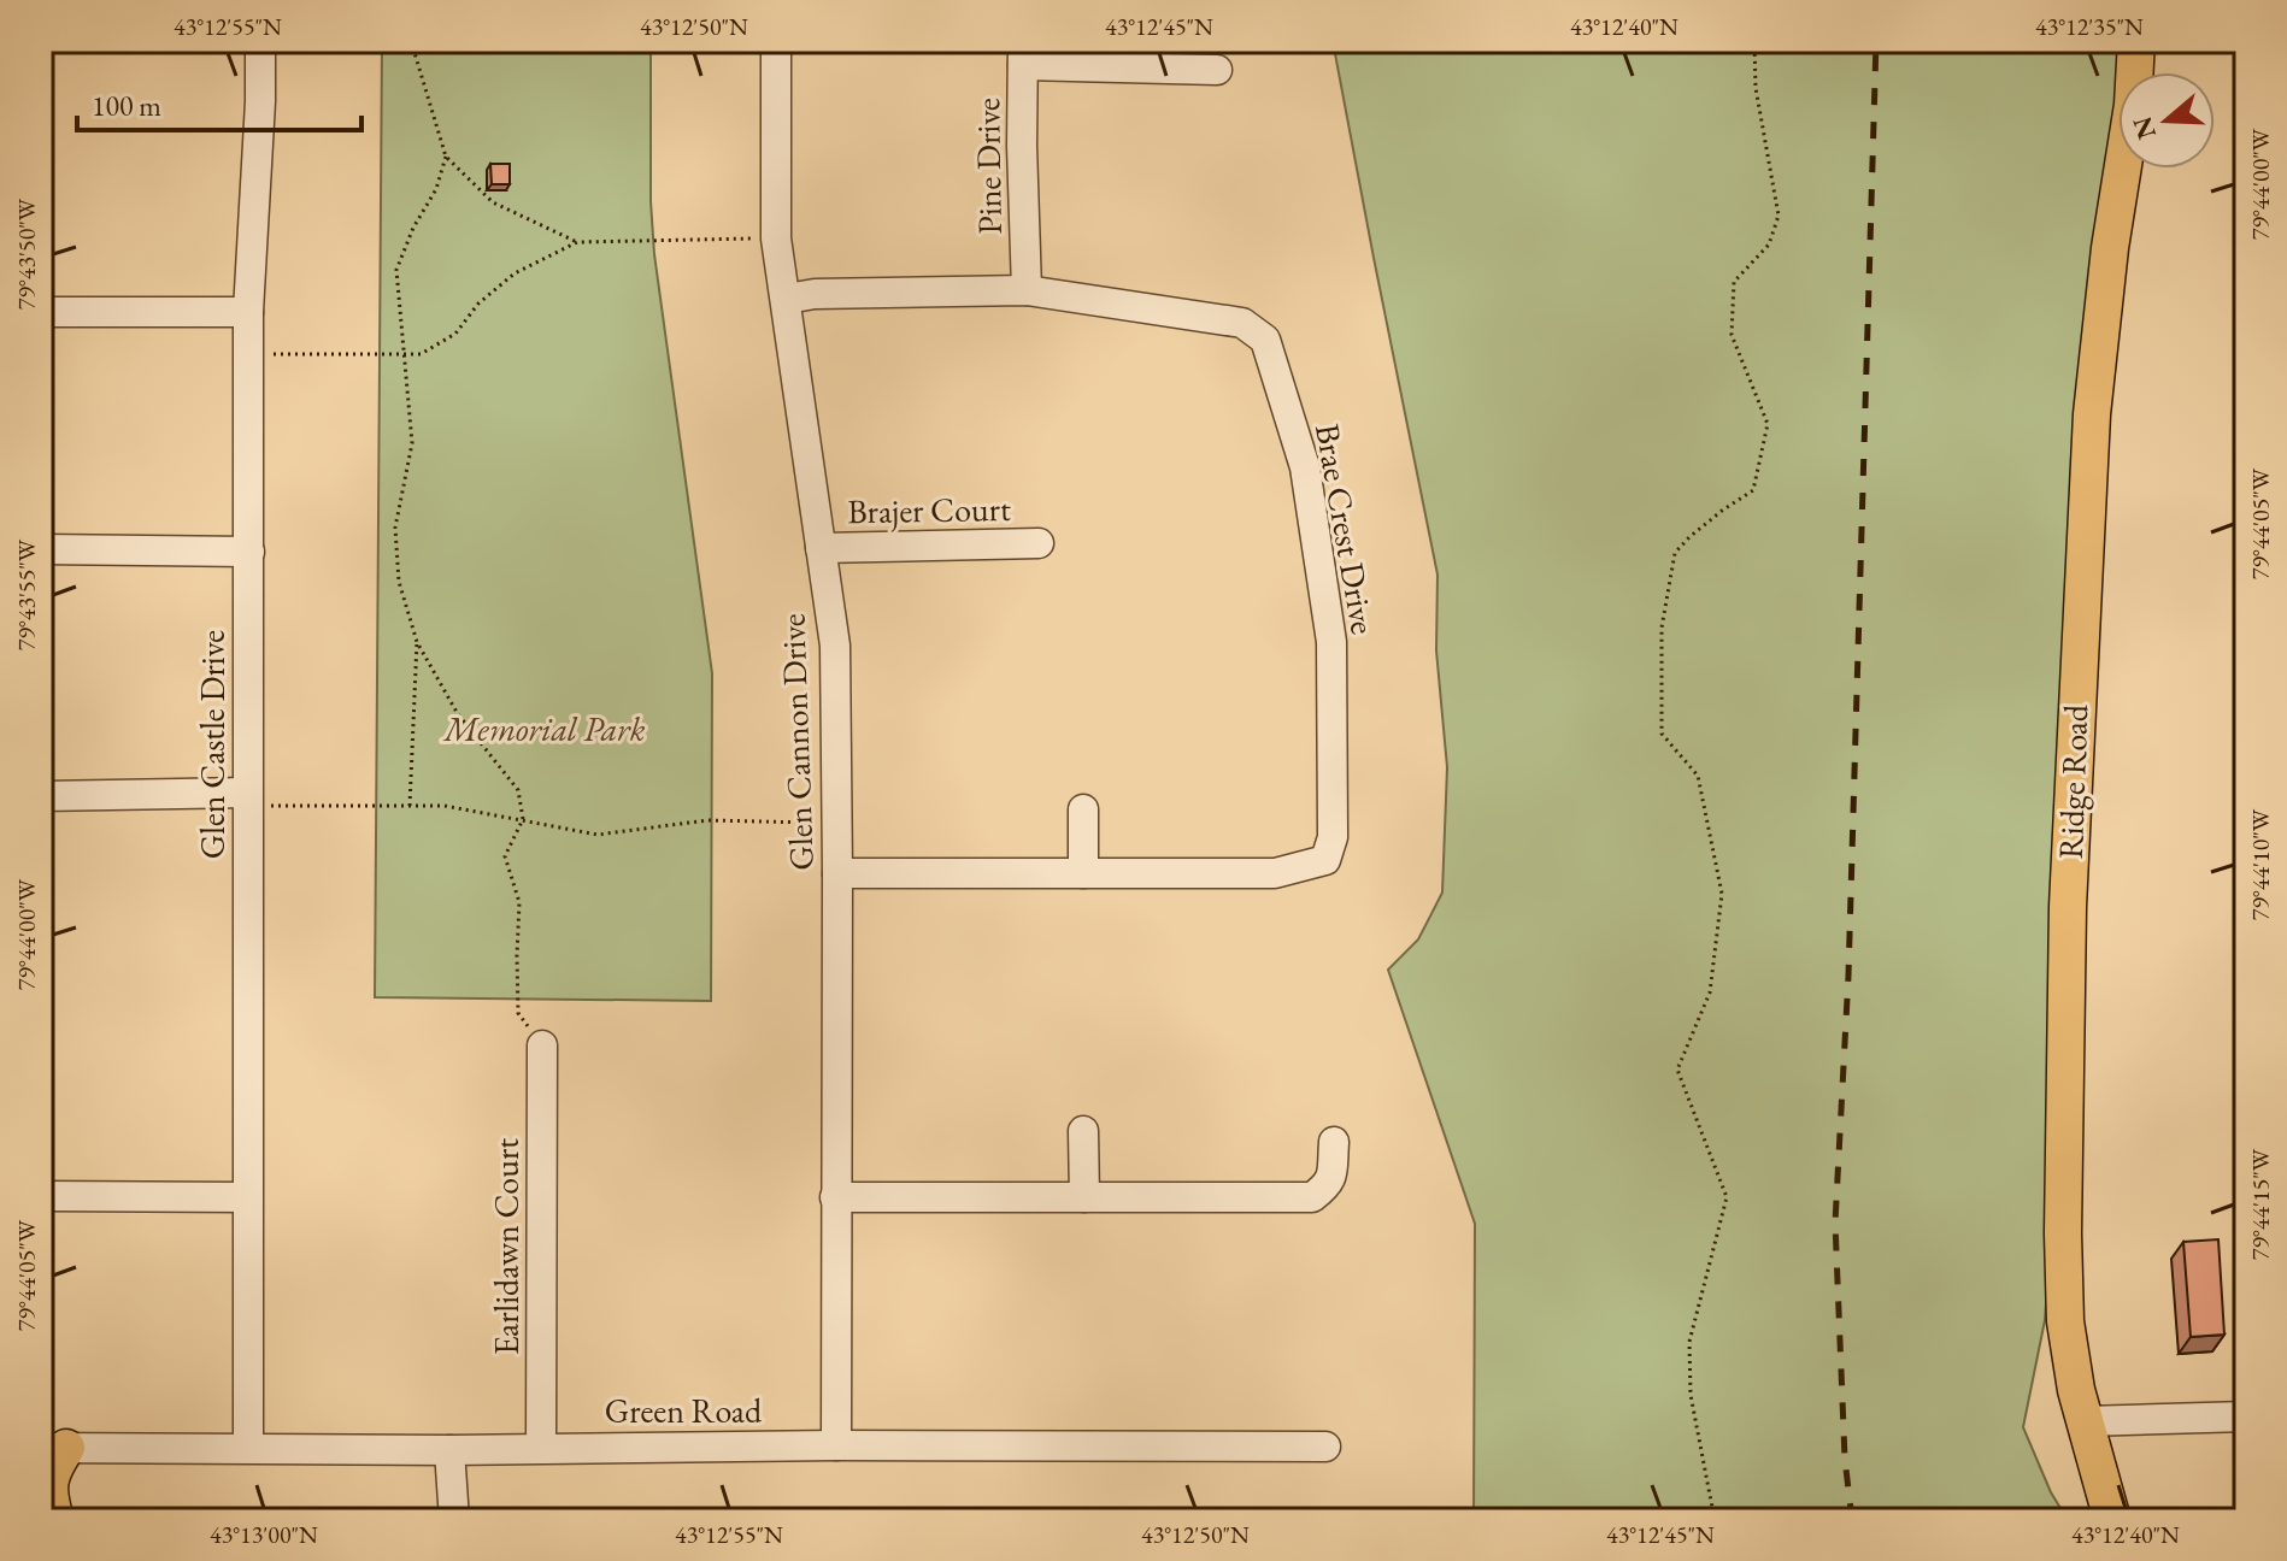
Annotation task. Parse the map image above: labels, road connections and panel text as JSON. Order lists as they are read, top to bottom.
{
  "streets": {
    "main road": ["Ridge Road"],
    "street": [
      "Pine Drive",
      "Brajer Court",
      "Brae Crest Drive",
      "Glen Cannon Drive",
      "Glen Castle Drive",
      "Earlidawn Court",
      "Green Road"
    ]
  },
  "crossings": [
    ["Pine Drive", "Brae Crest Drive"],
    ["Brajer Court", "Glen Cannon Drive"],
    ["Brae Crest Drive", "Glen Cannon Drive"],
    ["Glen Cannon Drive", "Green Road"],
    ["Glen Castle Drive", "Green Road"],
    ["Earlidawn Court", "Green Road"]
  ],
  "parks": ["Memorial Park"],
  "scale_bar": "100 m",
  "north": "left",
  "coordinates": [
    "43°12'55\"N",
    "43°12'50\"N",
    "43°12'45\"N",
    "43°12'40\"N",
    "43°12'35\"N",
    "79°44'00\"W",
    "79°43'50\"W",
    "79°44'05\"W",
    "79°43'55\"W",
    "79°44'10\"W",
    "79°44'15\"W",
    "43°13'00\"N"
  ]
}
